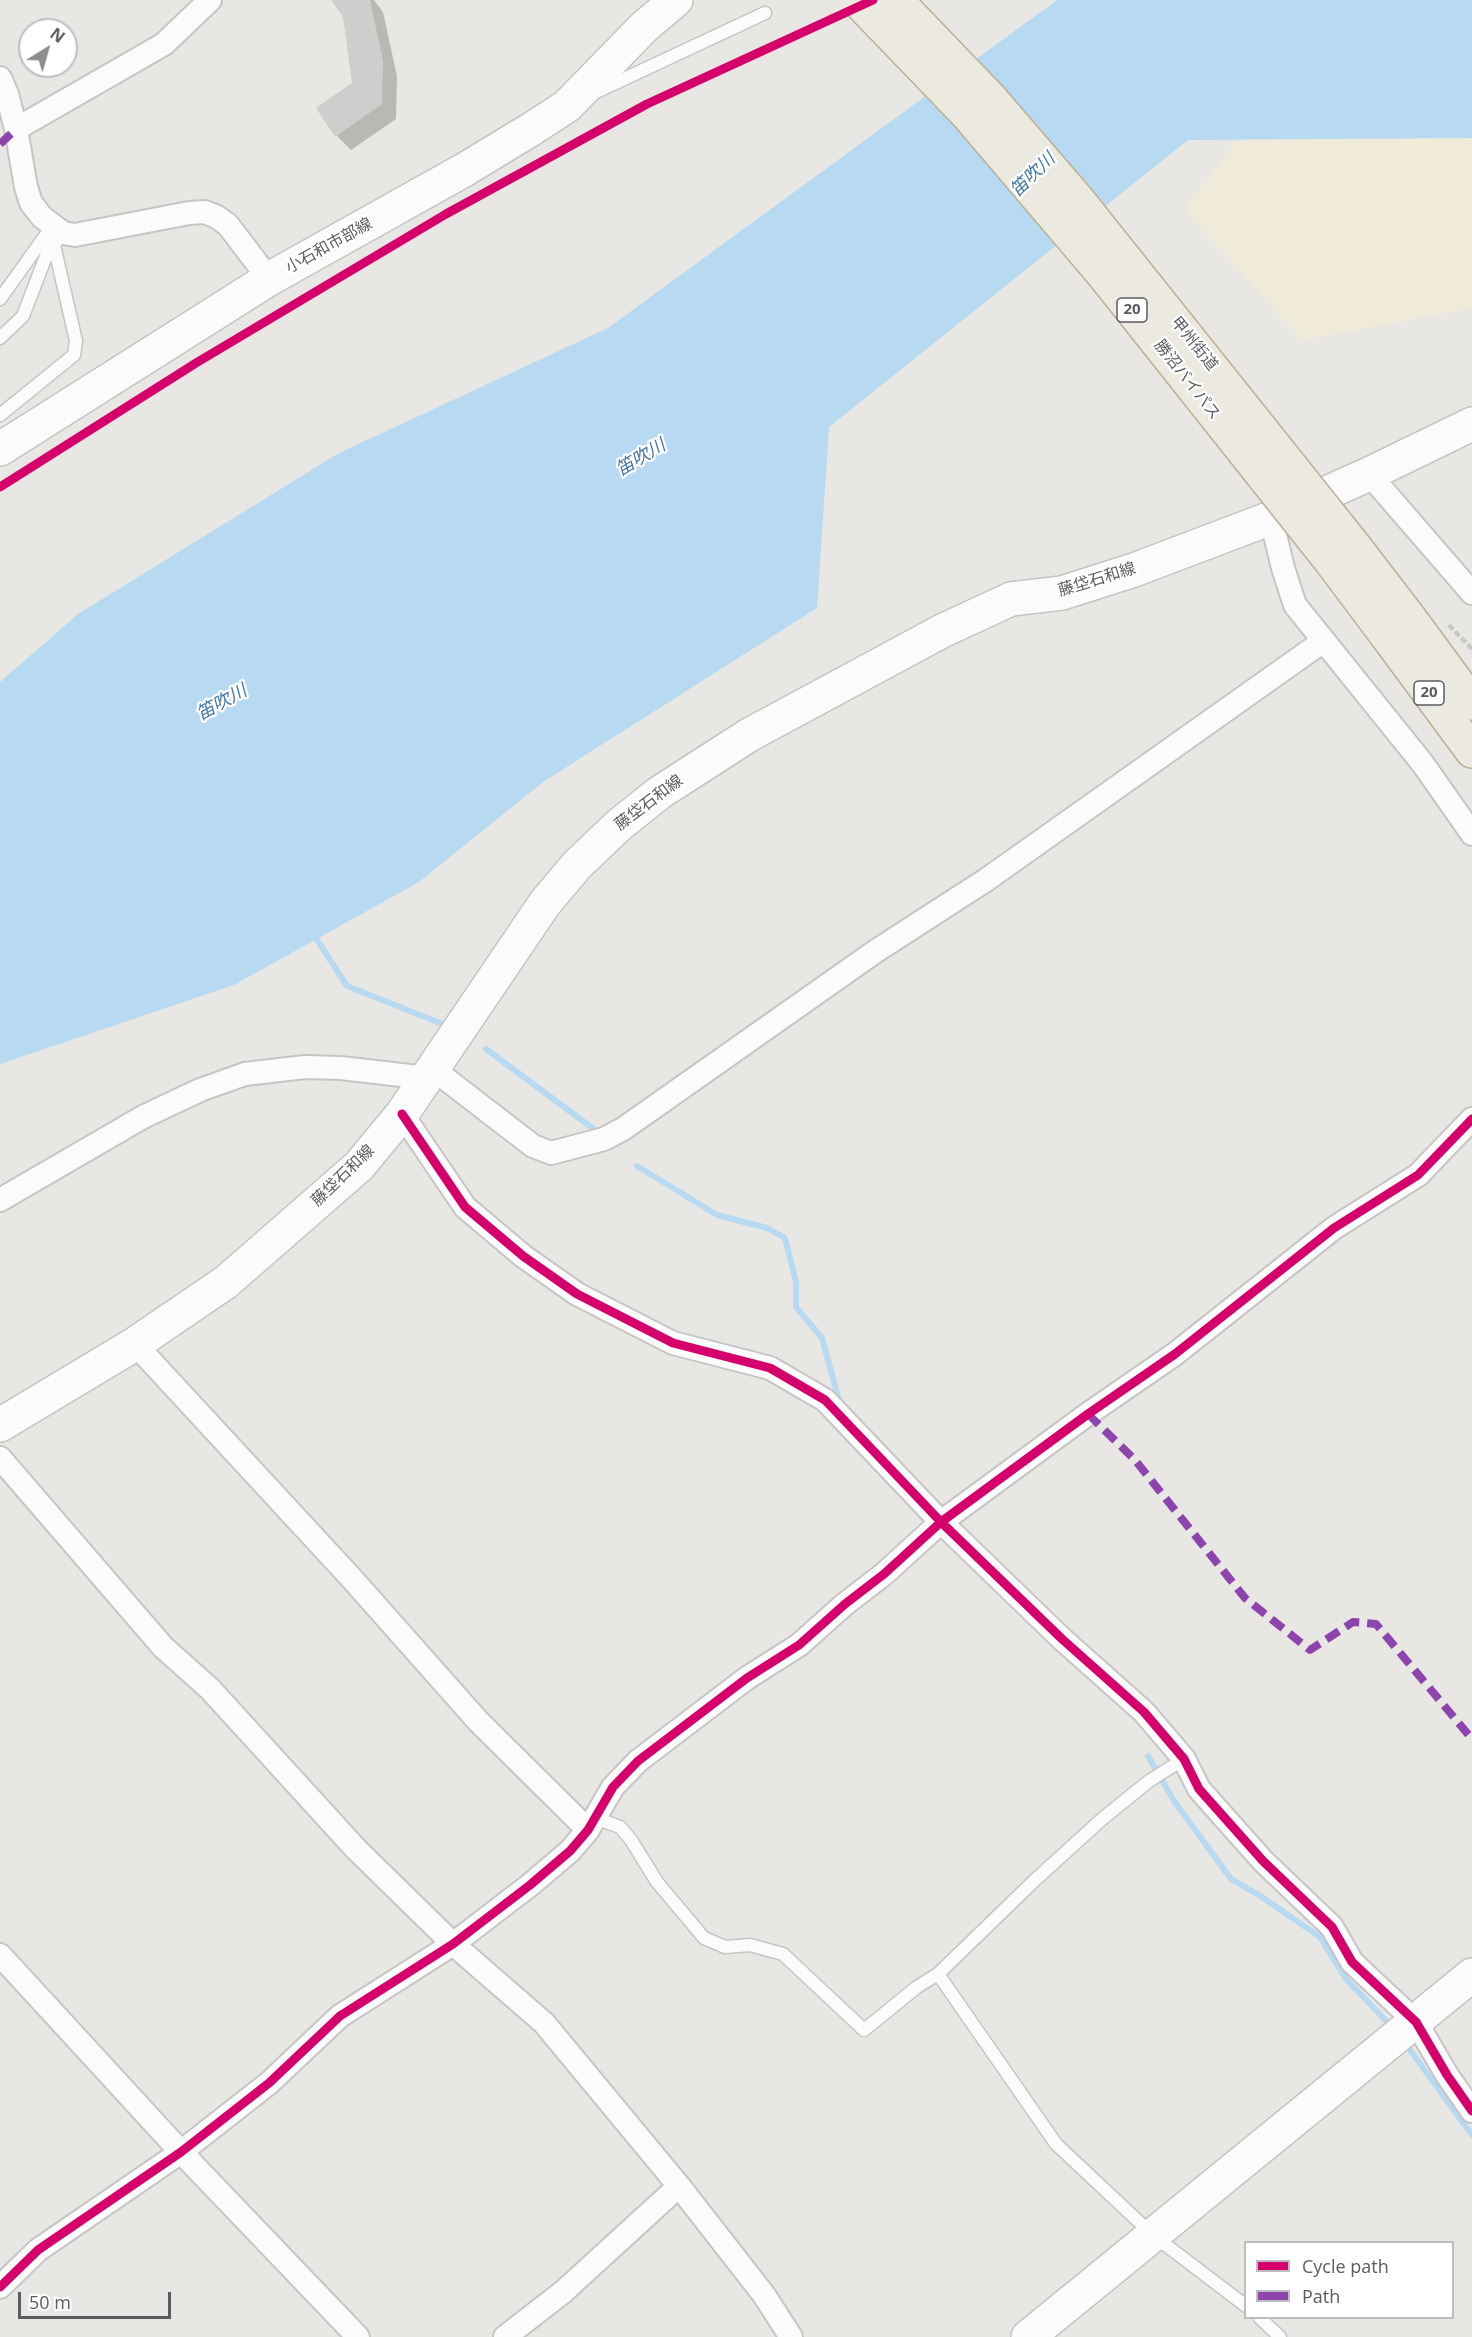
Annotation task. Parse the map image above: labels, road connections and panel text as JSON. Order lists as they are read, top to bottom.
{
  "streets": {
    "highway": ["20", "甲州街道", "勝沼バイパス"],
    "main road": ["小石和市部線", "藤垈石和線"]
  },
  "crossings": [
    ["甲州街道", "勝沼バイパス"]
  ],
  "water": ["笛吹川"],
  "legend": ["Cycle path", "Path"],
  "scale_bar": "50 m",
  "north": "top right"
}
